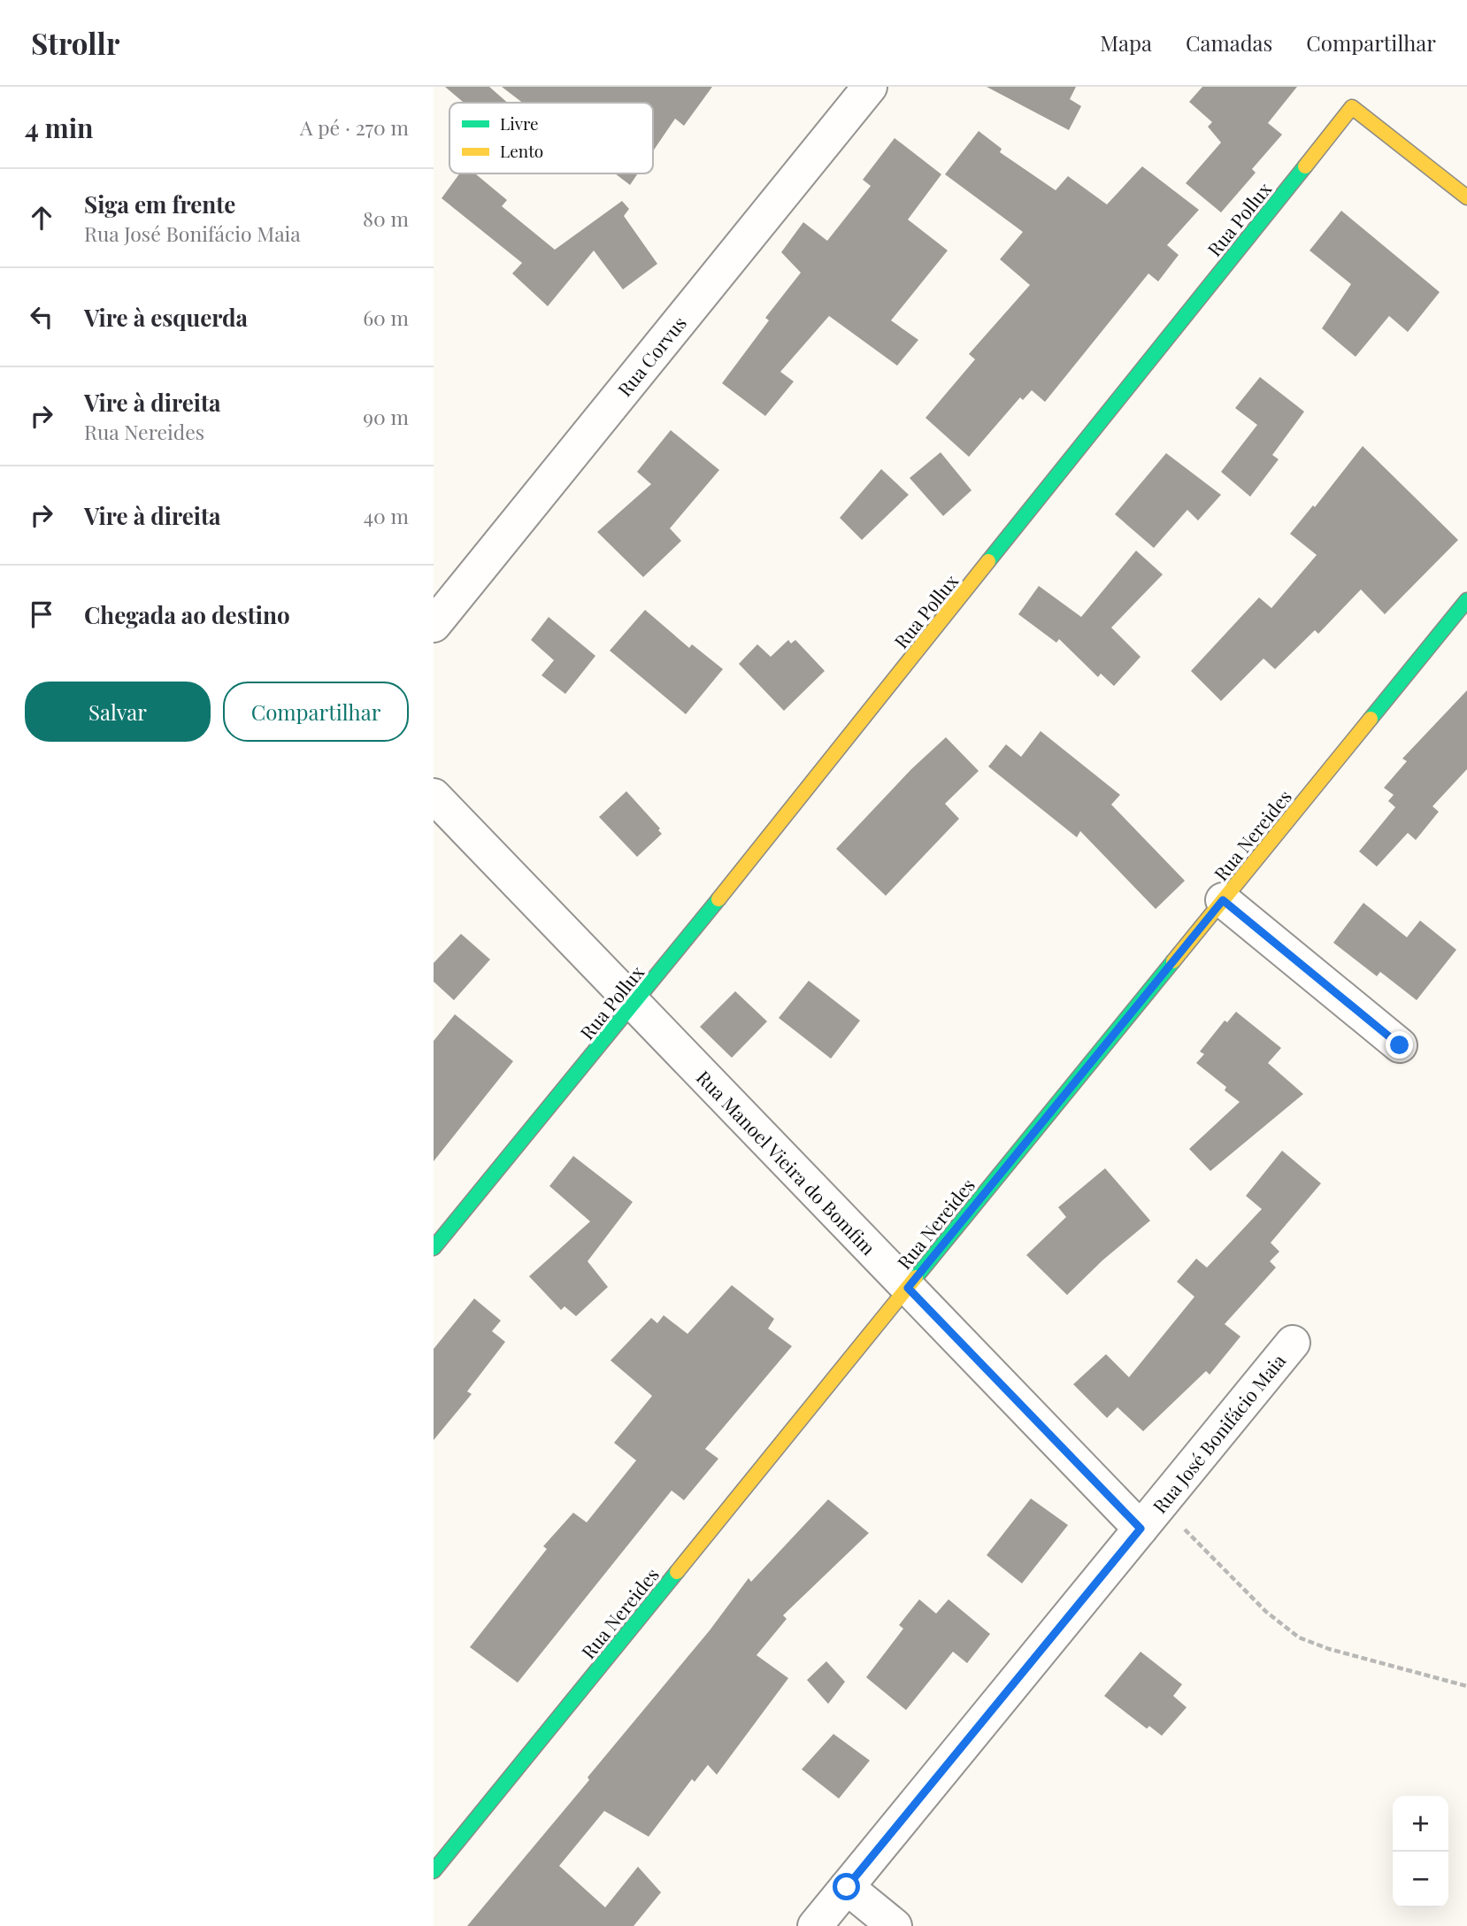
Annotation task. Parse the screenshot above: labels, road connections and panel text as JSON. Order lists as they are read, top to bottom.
{
  "streets": {
    "street": [
      "Rua Pollux",
      "Rua Corvus",
      "Rua Nereides",
      "Rua Manoel Vieira do Bomfim",
      "Rua José Bonifácio Maia"
    ]
  },
  "crossings": [
    ["Rua Pollux", "Rua Manoel Vieira do Bomfim"],
    ["Rua Nereides", "Rua Manoel Vieira do Bomfim"],
    ["Rua Manoel Vieira do Bomfim", "Rua José Bonifácio Maia"]
  ],
  "legend": ["Livre", "Lento"],
  "page": {
    "header": "Strollr",
    "nav": ["Mapa", "Camadas", "Compartilhar"],
    "heading": ["4 min", "A pé · 270 m"],
    "list": [
      ["Siga em frente", "Rua José Bonifácio Maia", "80 m"],
      ["Vire à esquerda", "60 m"],
      ["Vire à direita", "Rua Nereides", "90 m"],
      ["Vire à direita", "40 m"],
      "Chegada ao destino"
    ],
    "buttons": ["Salvar", "Compartilhar"],
    "map_buttons": ["+", "−"]
  }
}
